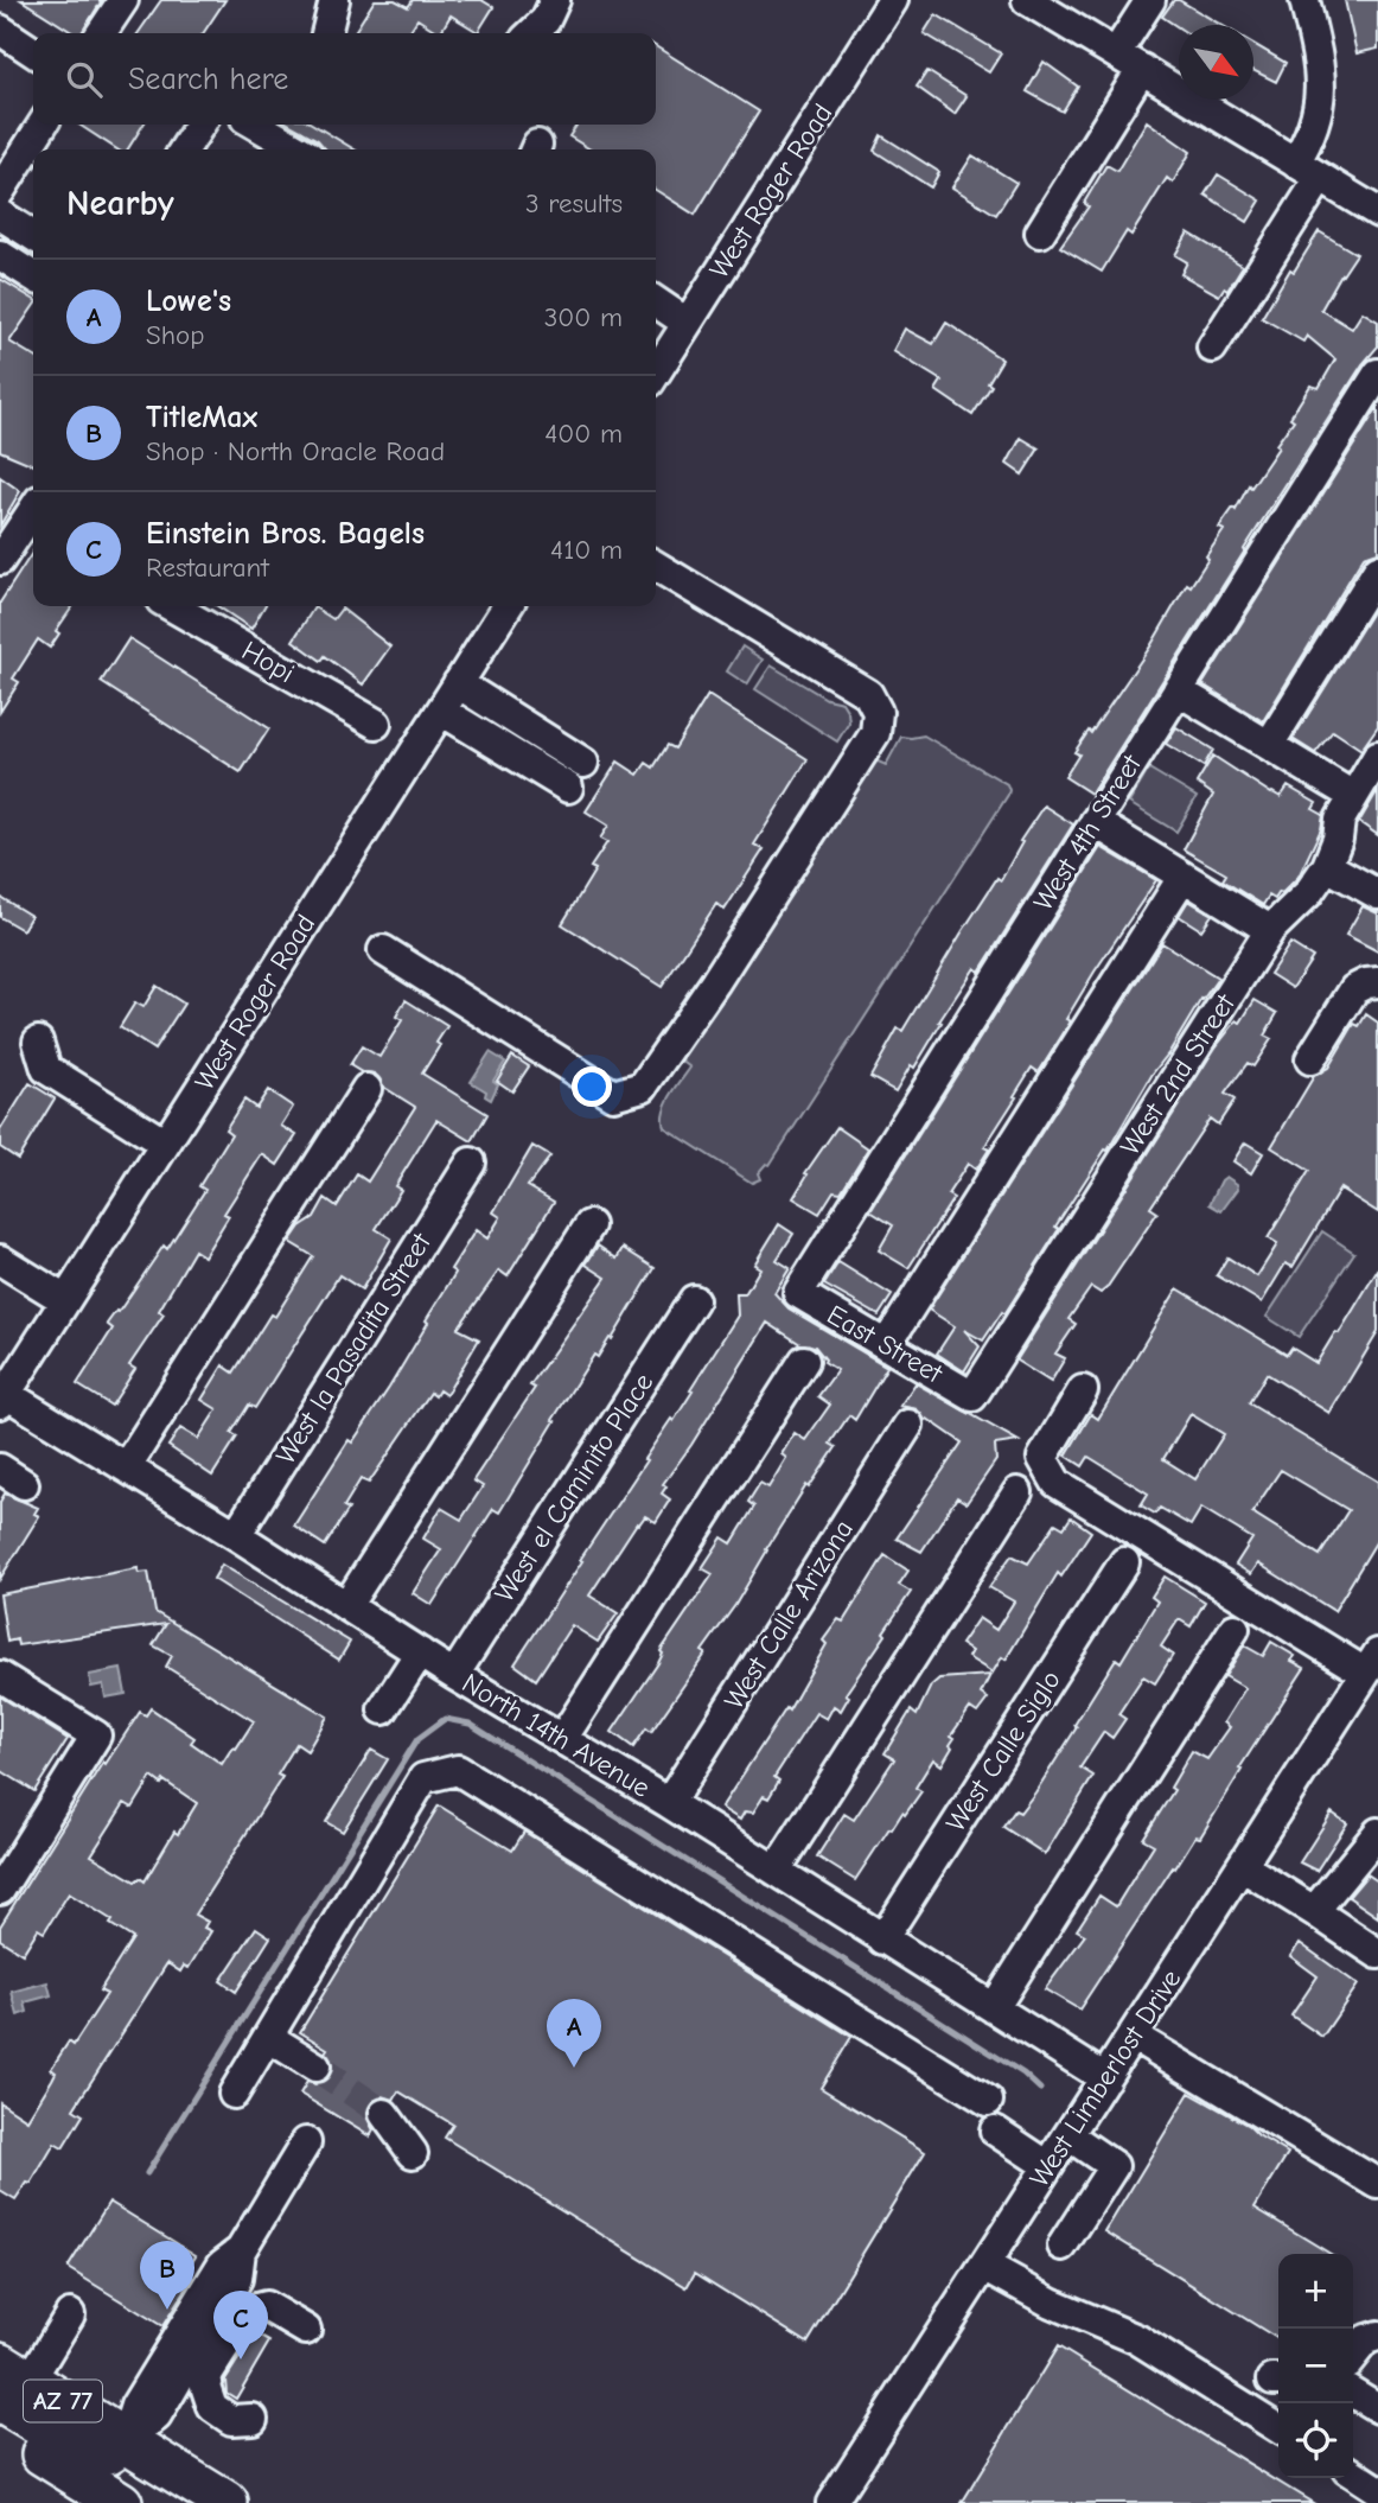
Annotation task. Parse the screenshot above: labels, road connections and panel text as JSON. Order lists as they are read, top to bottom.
{
  "streets": {
    "highway": ["AZ 77"],
    "street": [
      "West Roger Road",
      "Hopi",
      "West 4th Street",
      "West 2nd Street",
      "East Street",
      "West la Pasadita Street",
      "West el Caminito Place",
      "West Calle Arizona",
      "North 14th Avenue",
      "West Calle Siglo",
      "West Limberlost Drive"
    ]
  },
  "crossings": [
    ["West Roger Road", "North 14th Avenue"],
    ["West 4th Street", "East Street"],
    ["West 2nd Street", "East Street"],
    ["West la Pasadita Street", "North 14th Avenue"],
    ["West el Caminito Place", "North 14th Avenue"],
    ["West Calle Arizona", "North 14th Avenue"],
    ["North 14th Avenue", "West Calle Siglo"],
    ["North 14th Avenue", "West Limberlost Drive"]
  ],
  "north": "bottom right",
  "page": {
    "search": "Search here",
    "heading": ["Nearby", "3 results"],
    "list": [
      {
        "mark": "A",
        "name": "Lowe's",
        "note": "Shop",
        "value": "300 m"
      },
      {
        "mark": "B",
        "name": "TitleMax",
        "note": "Shop · North Oracle Road",
        "value": "400 m"
      },
      {
        "mark": "C",
        "name": "Einstein Bros. Bagels",
        "note": "Restaurant",
        "value": "410 m"
      }
    ],
    "pins": ["A", "B", "C"],
    "map_buttons": ["+", "−"]
  }
}
